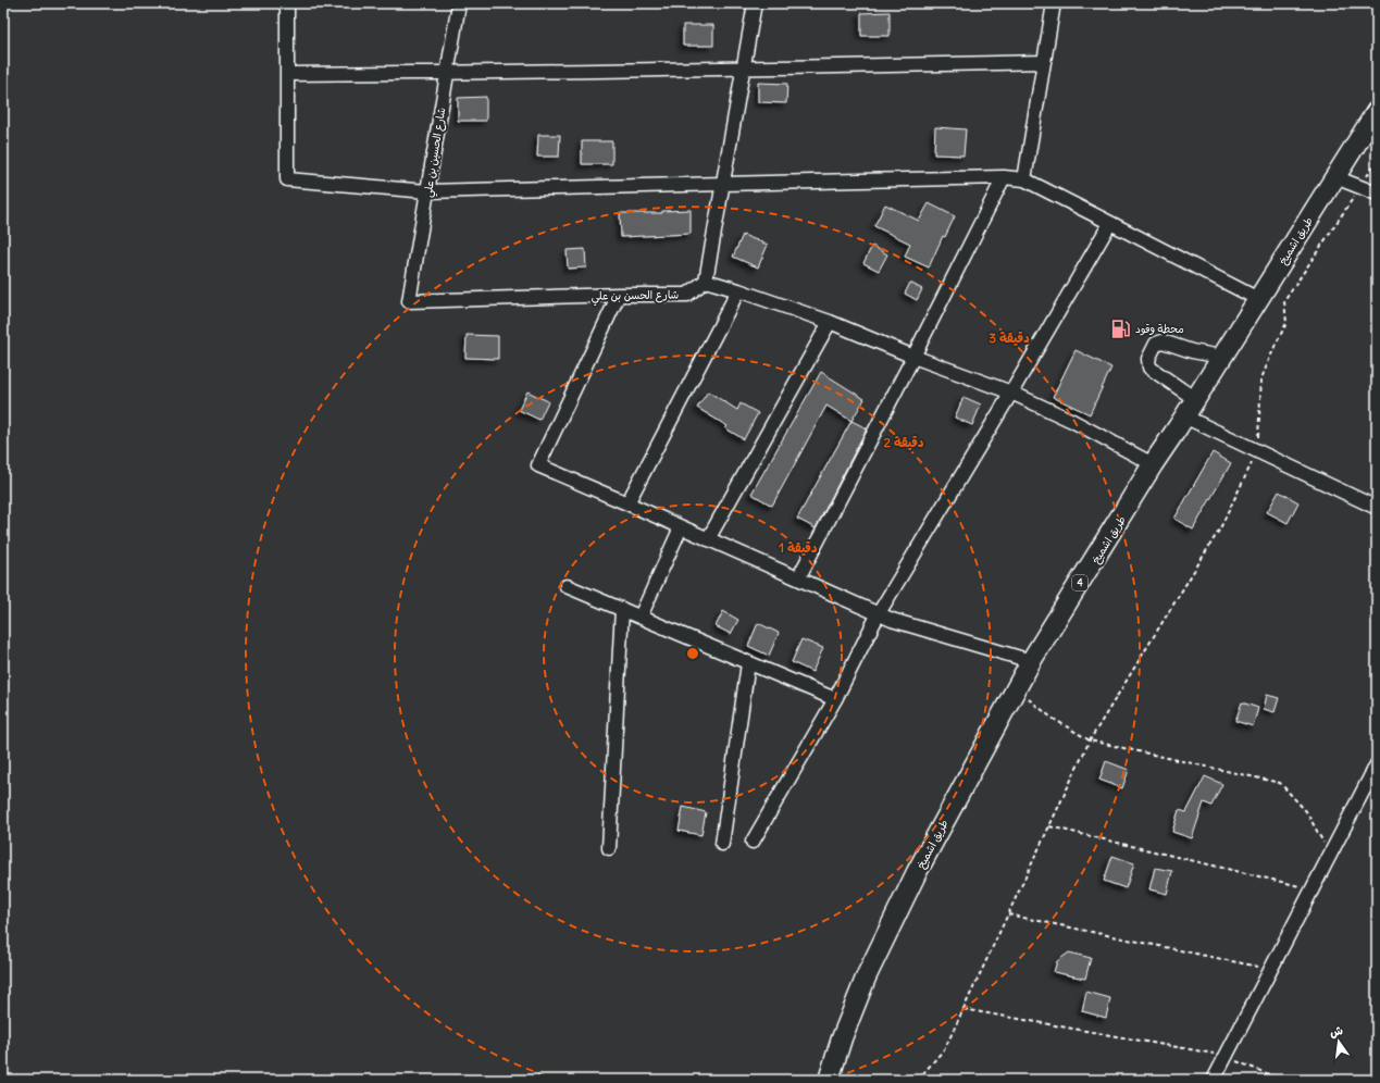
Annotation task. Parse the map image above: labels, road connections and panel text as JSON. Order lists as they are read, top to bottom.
{
  "streets": {
    "highway": ["طريق اشميخ", "4"],
    "street": ["شارع الحسين بن علي", "شارع الحسن بن علي"]
  },
  "crossings": [
    ["شارع الحسين بن علي", "شارع الحسن بن علي"]
  ],
  "places": {
    "fuel station": ["محطة وقود"]
  },
  "north": "top",
  "rings": ["3 دقيقة", "2 دقيقة", "1 دقيقة"]
}
